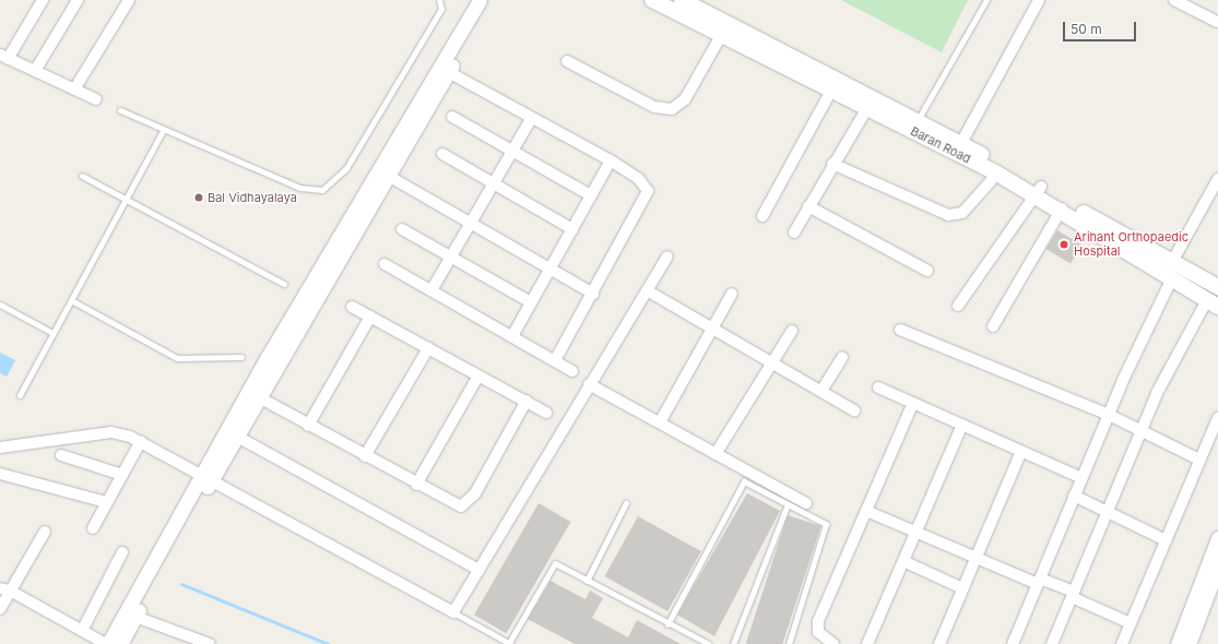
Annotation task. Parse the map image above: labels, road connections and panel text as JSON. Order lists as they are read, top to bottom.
{
  "streets": {
    "main road": ["Baran Road"]
  },
  "places": ["Bal Vidhayalaya", "Arihant Orthopaedic Hospital"],
  "scale_bar": "50 m"
}
